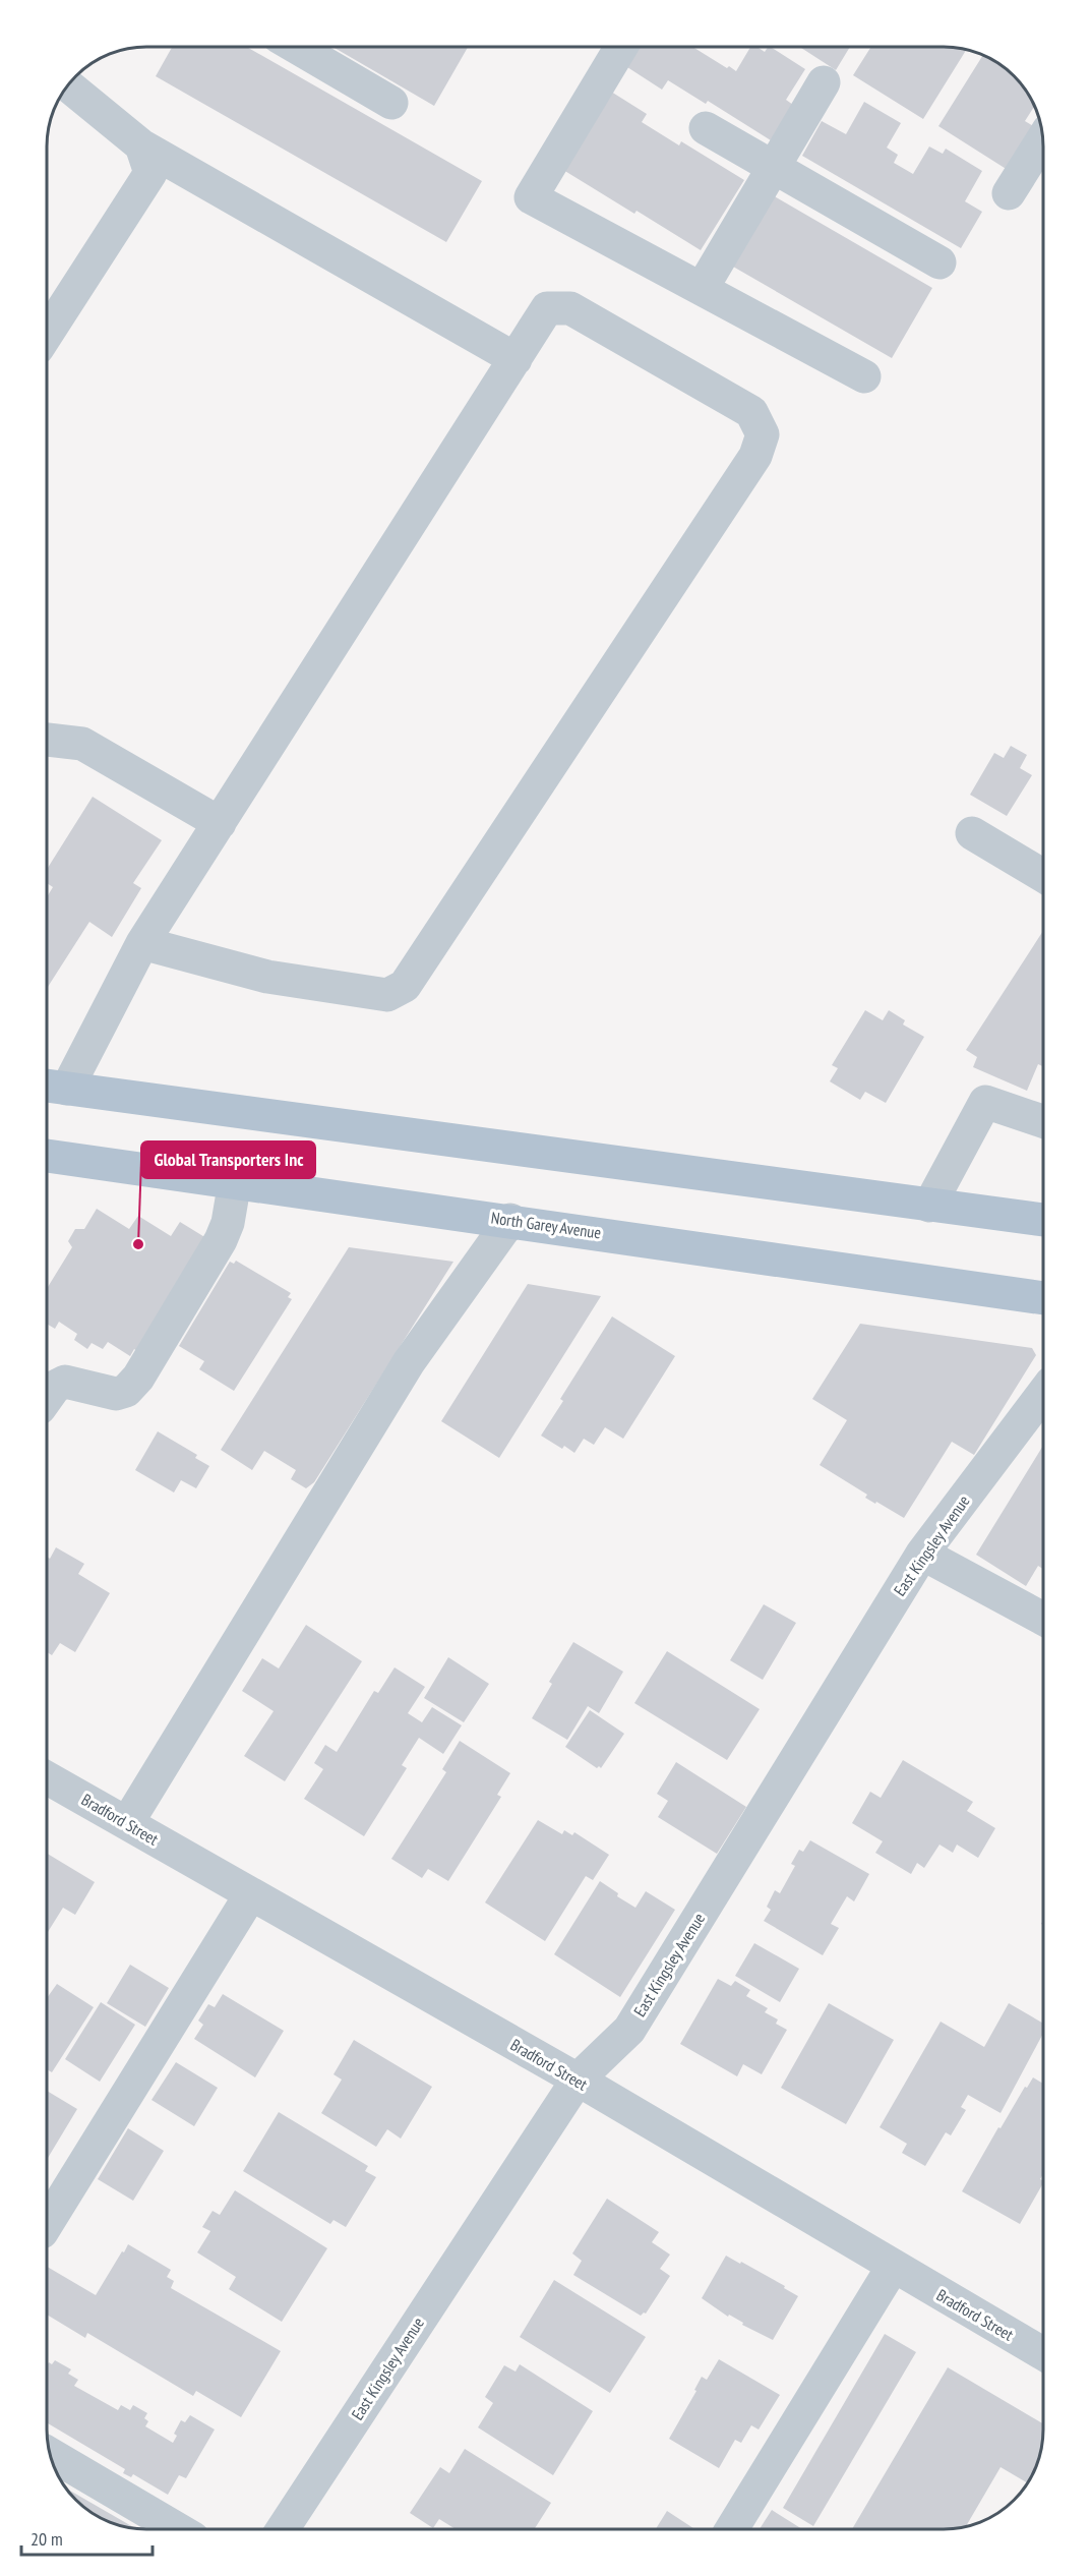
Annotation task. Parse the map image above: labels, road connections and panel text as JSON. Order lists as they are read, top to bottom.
{
  "streets": {
    "main road": ["North Garey Avenue"],
    "street": ["East Kingsley Avenue", "Bradford Street"]
  },
  "crossings": [
    ["East Kingsley Avenue", "Bradford Street"]
  ],
  "places": ["Global Transporters Inc"],
  "scale_bar": "20 m"
}
